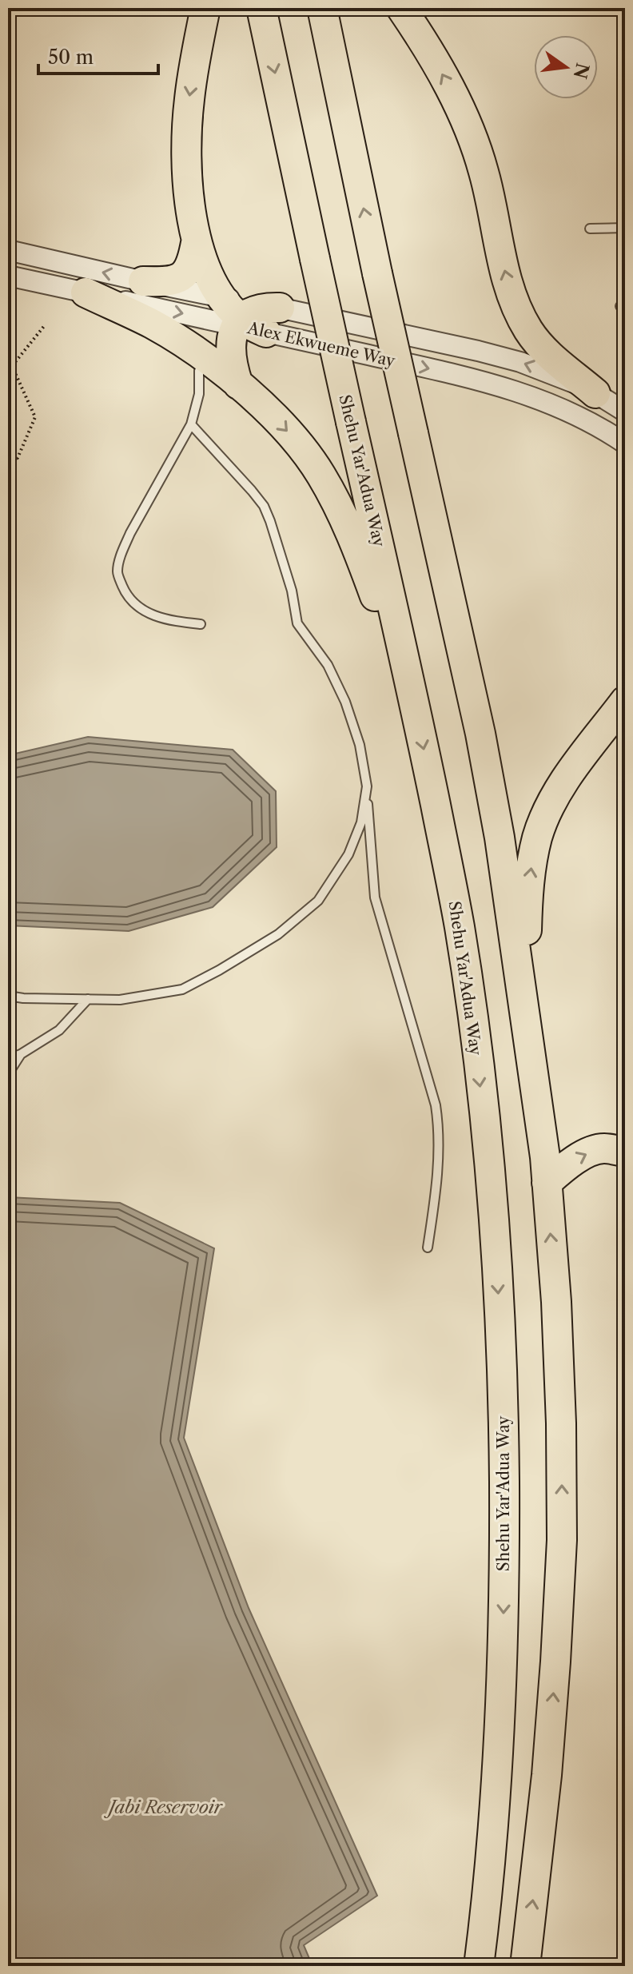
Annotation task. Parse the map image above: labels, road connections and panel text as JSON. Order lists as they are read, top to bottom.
{
  "streets": {
    "highway": ["Shehu Yar'Adua Way"],
    "street": ["Alex Ekwueme Way"]
  },
  "water": ["Jabi Reservoir"],
  "scale_bar": "50 m",
  "north": "right"
}
